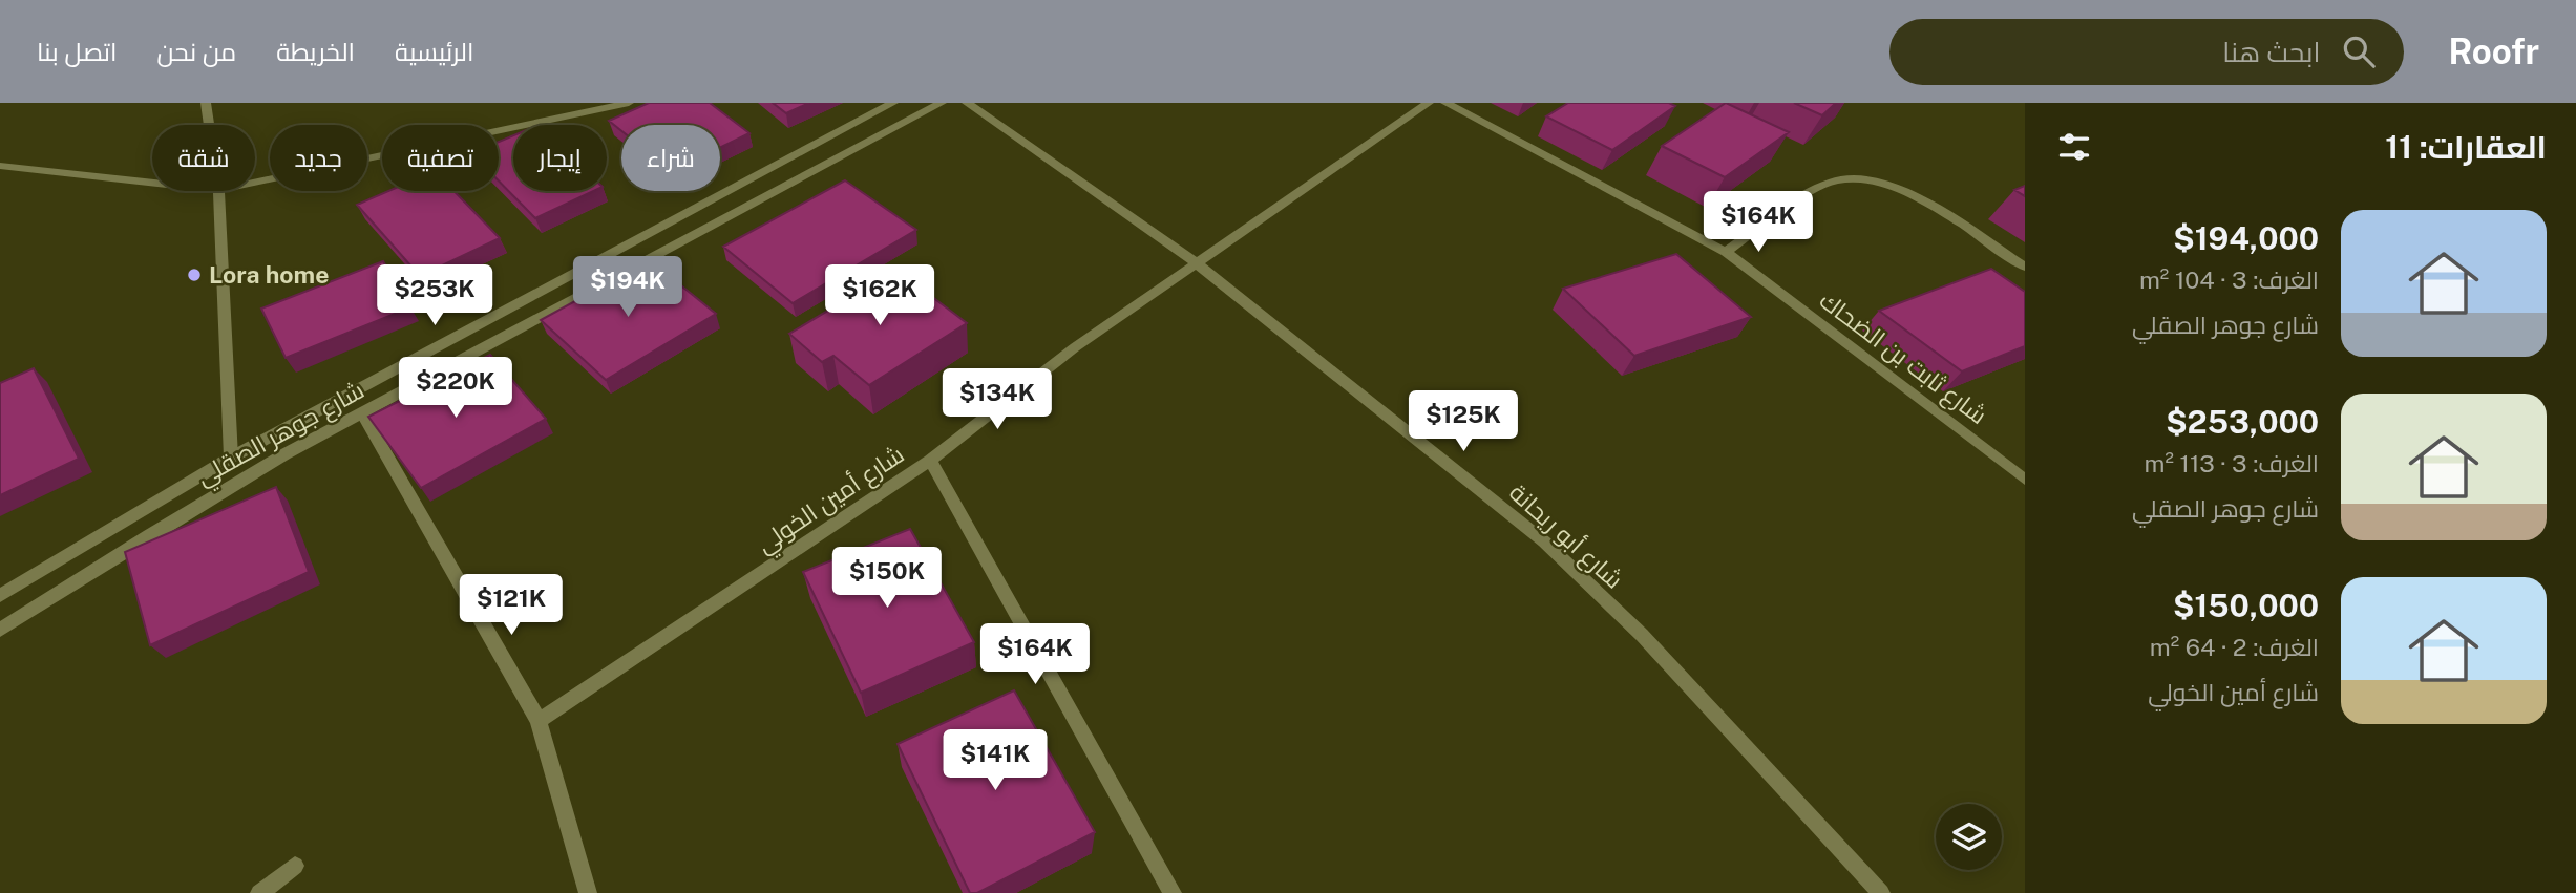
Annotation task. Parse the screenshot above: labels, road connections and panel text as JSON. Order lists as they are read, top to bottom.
{
  "streets": {
    "street": [
      "شارع ثابت بن الضحاك",
      "شارع جوهر الصقلي",
      "شارع أمين الخولي",
      "شارع أبو ريحانة"
    ]
  },
  "crossings": [
    ["شارع أمين الخولي", "شارع أبو ريحانة"]
  ],
  "places": ["Lora home"],
  "page": {
    "header": "Roofr",
    "search": "ابحث هنا",
    "nav": [
      "الرئيسية",
      "الخريطة",
      "من نحن",
      "اتصل بنا"
    ],
    "heading": "العقارات: 11",
    "chip": [
      "شراء",
      "إيجار",
      "تصفية",
      "جديد",
      "شقة"
    ],
    "list": [
      {
        "name": "$194,000",
        "note": "الغرف: 3 · 104 m² · شارع جوهر الصقلي"
      },
      {
        "name": "$253,000",
        "note": "الغرف: 3 · 113 m² · شارع جوهر الصقلي"
      },
      {
        "name": "$150,000",
        "note": "الغرف: 2 · 64 m² · شارع أمين الخولي"
      }
    ],
    "price": [
      "$164K",
      "$194K",
      "$253K",
      "$162K",
      "$220K",
      "$134K",
      "$125K",
      "$150K",
      "$121K",
      "$164K",
      "$141K"
    ]
  }
}
